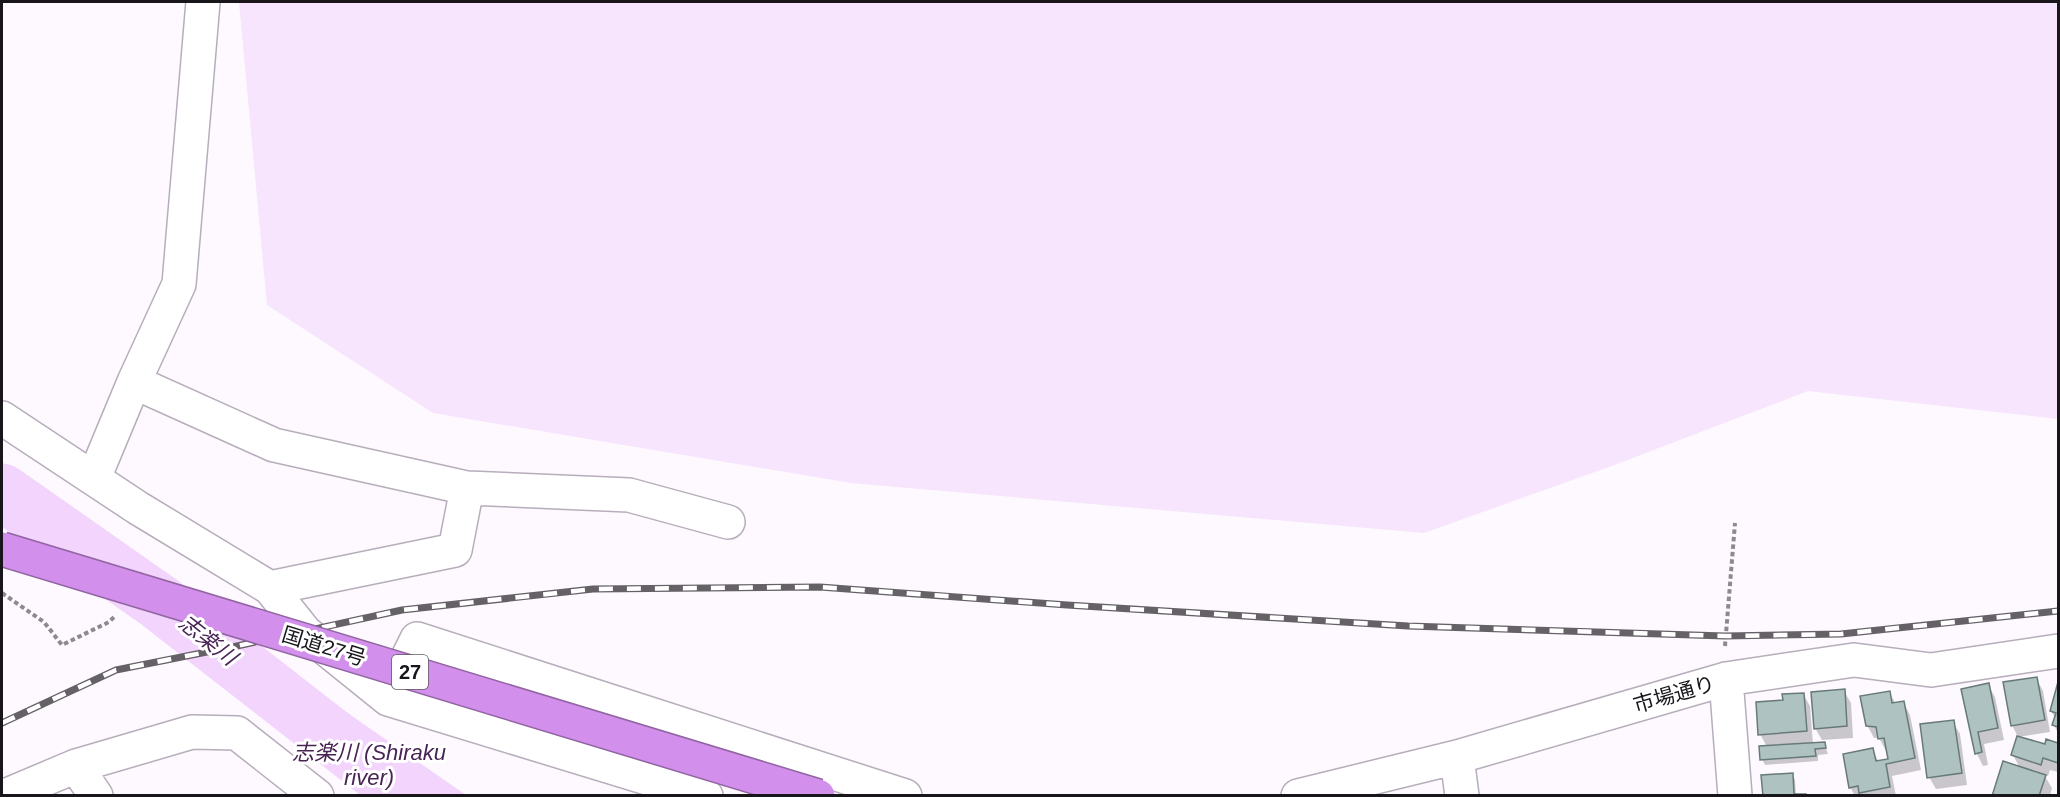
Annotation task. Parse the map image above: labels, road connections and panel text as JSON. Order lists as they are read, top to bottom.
{
  "streets": {
    "highway": ["国道27号", "27"],
    "street": ["市場通り"]
  },
  "water": ["志楽川", "志楽川 (Shiraku river)"]
}
